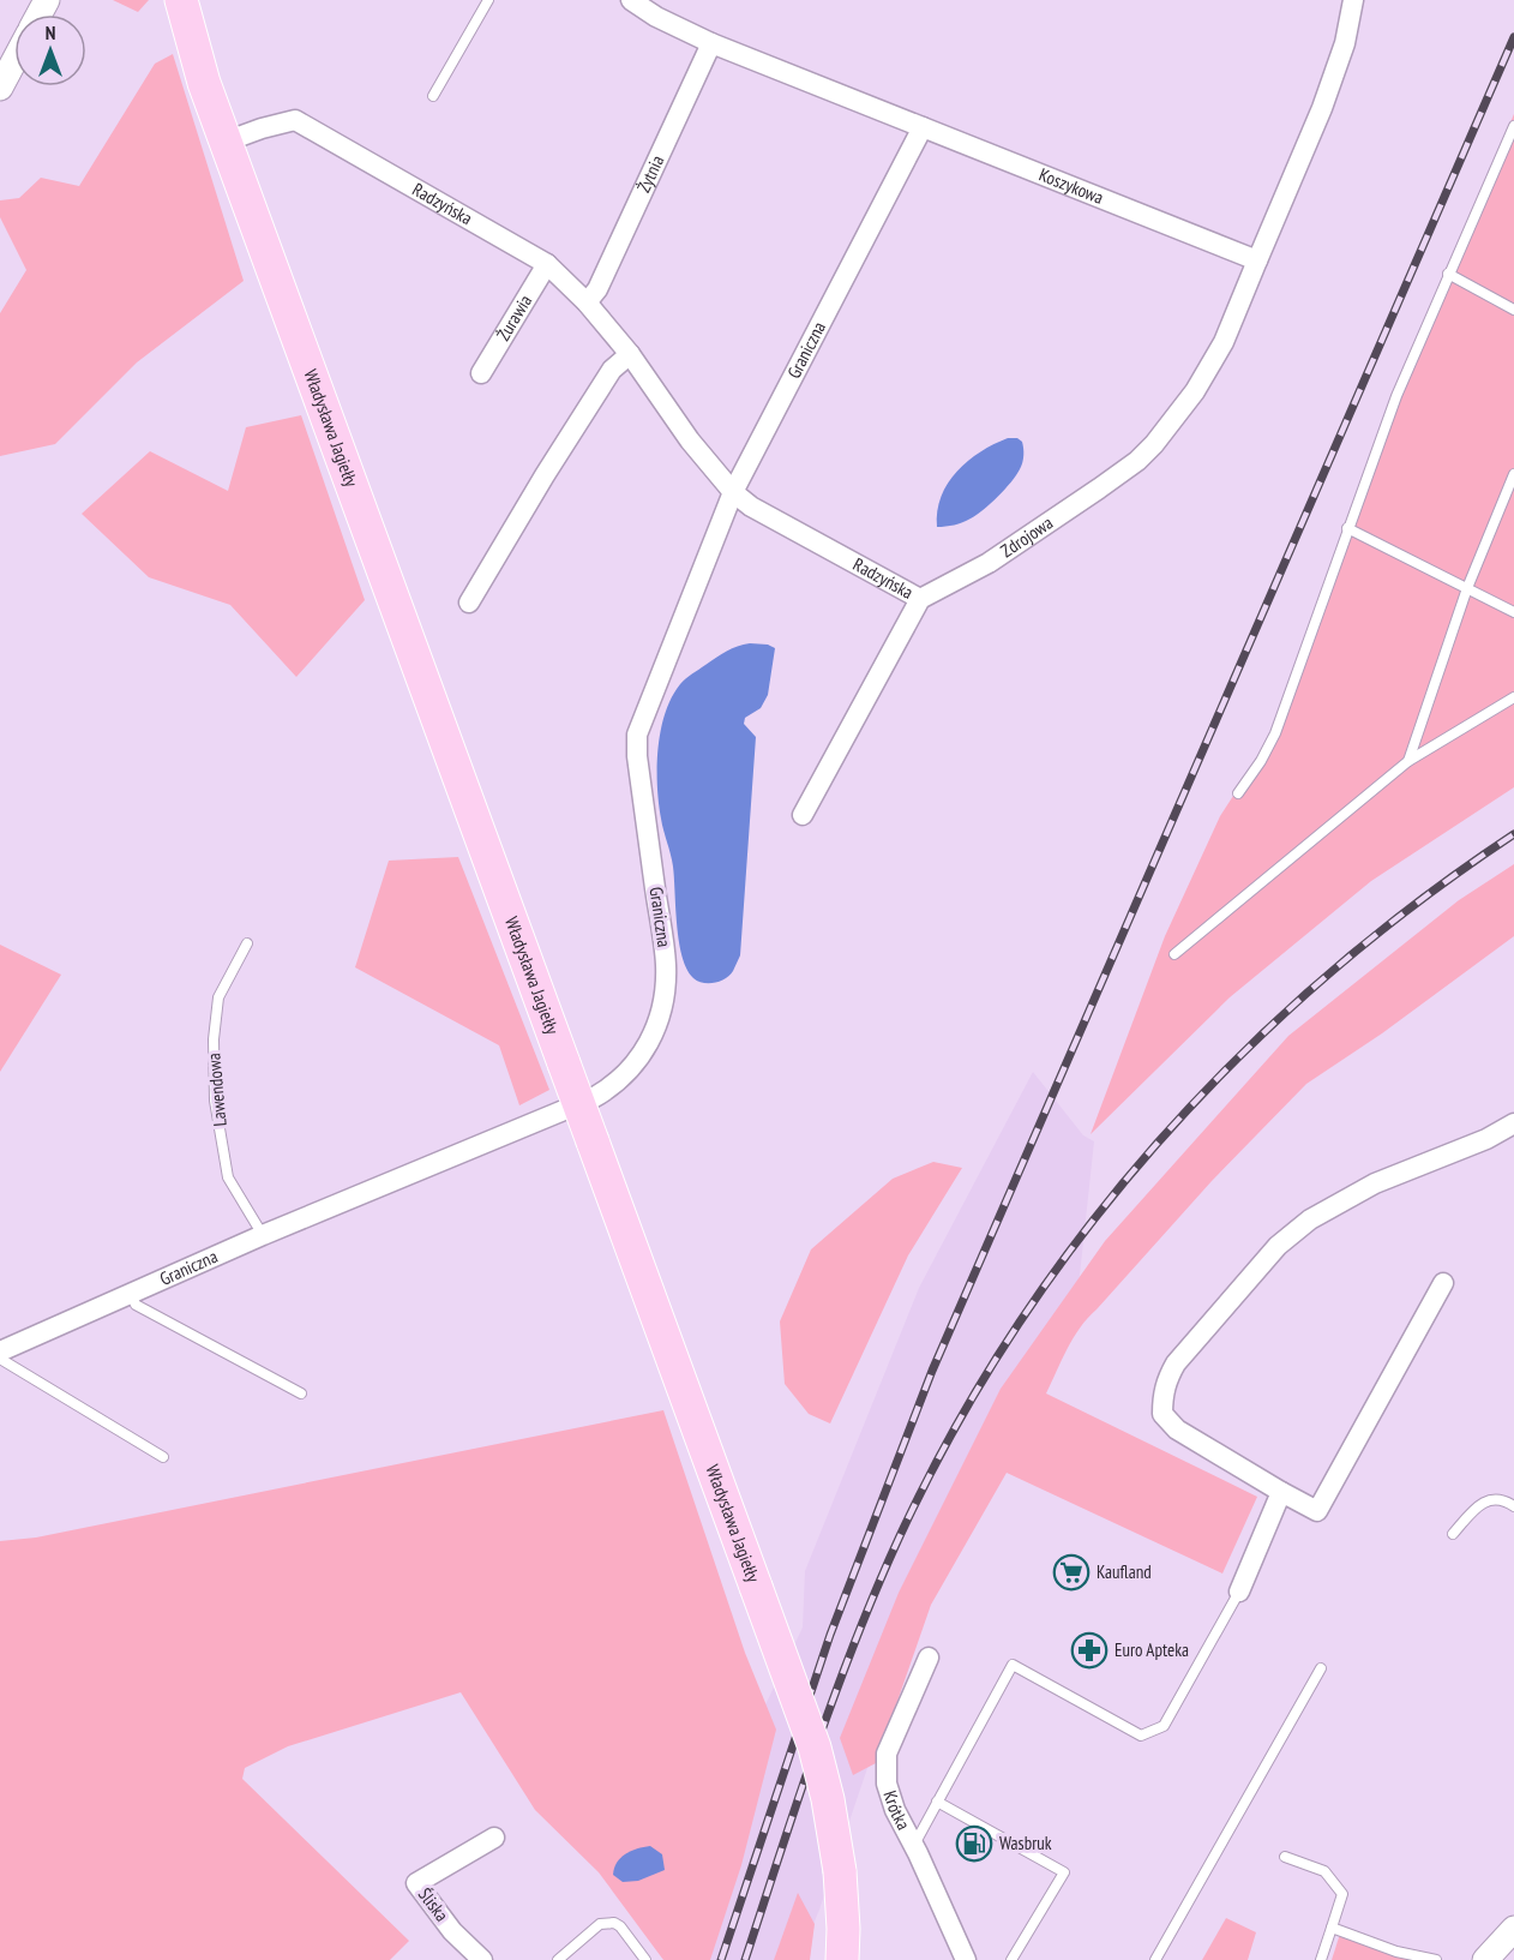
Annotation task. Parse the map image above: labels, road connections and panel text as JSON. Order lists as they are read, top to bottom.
{
  "streets": {
    "main road": ["Władysława Jagiełły"],
    "street": [
      "Żytnia",
      "Koszykowa",
      "Radzyńska",
      "Żurawia",
      "Graniczna",
      "Zdrojowa",
      "Krótka",
      "Śliska"
    ],
    "lane": ["Lawendowa"]
  },
  "crossings": [
    ["Żytnia", "Koszykowa"],
    ["Żytnia", "Radzyńska"],
    ["Koszykowa", "Graniczna"],
    ["Koszykowa", "Zdrojowa"],
    ["Radzyńska", "Żurawia"],
    ["Radzyńska", "Graniczna"],
    ["Radzyńska", "Władysława Jagiełły"],
    ["Radzyńska", "Zdrojowa"],
    ["Graniczna", "Lawendowa"]
  ],
  "places": {
    "supermarket": ["Kaufland"],
    "pharmacy": ["Euro Apteka"],
    "fuel station": ["Wasbruk"]
  },
  "north": "top"
}
